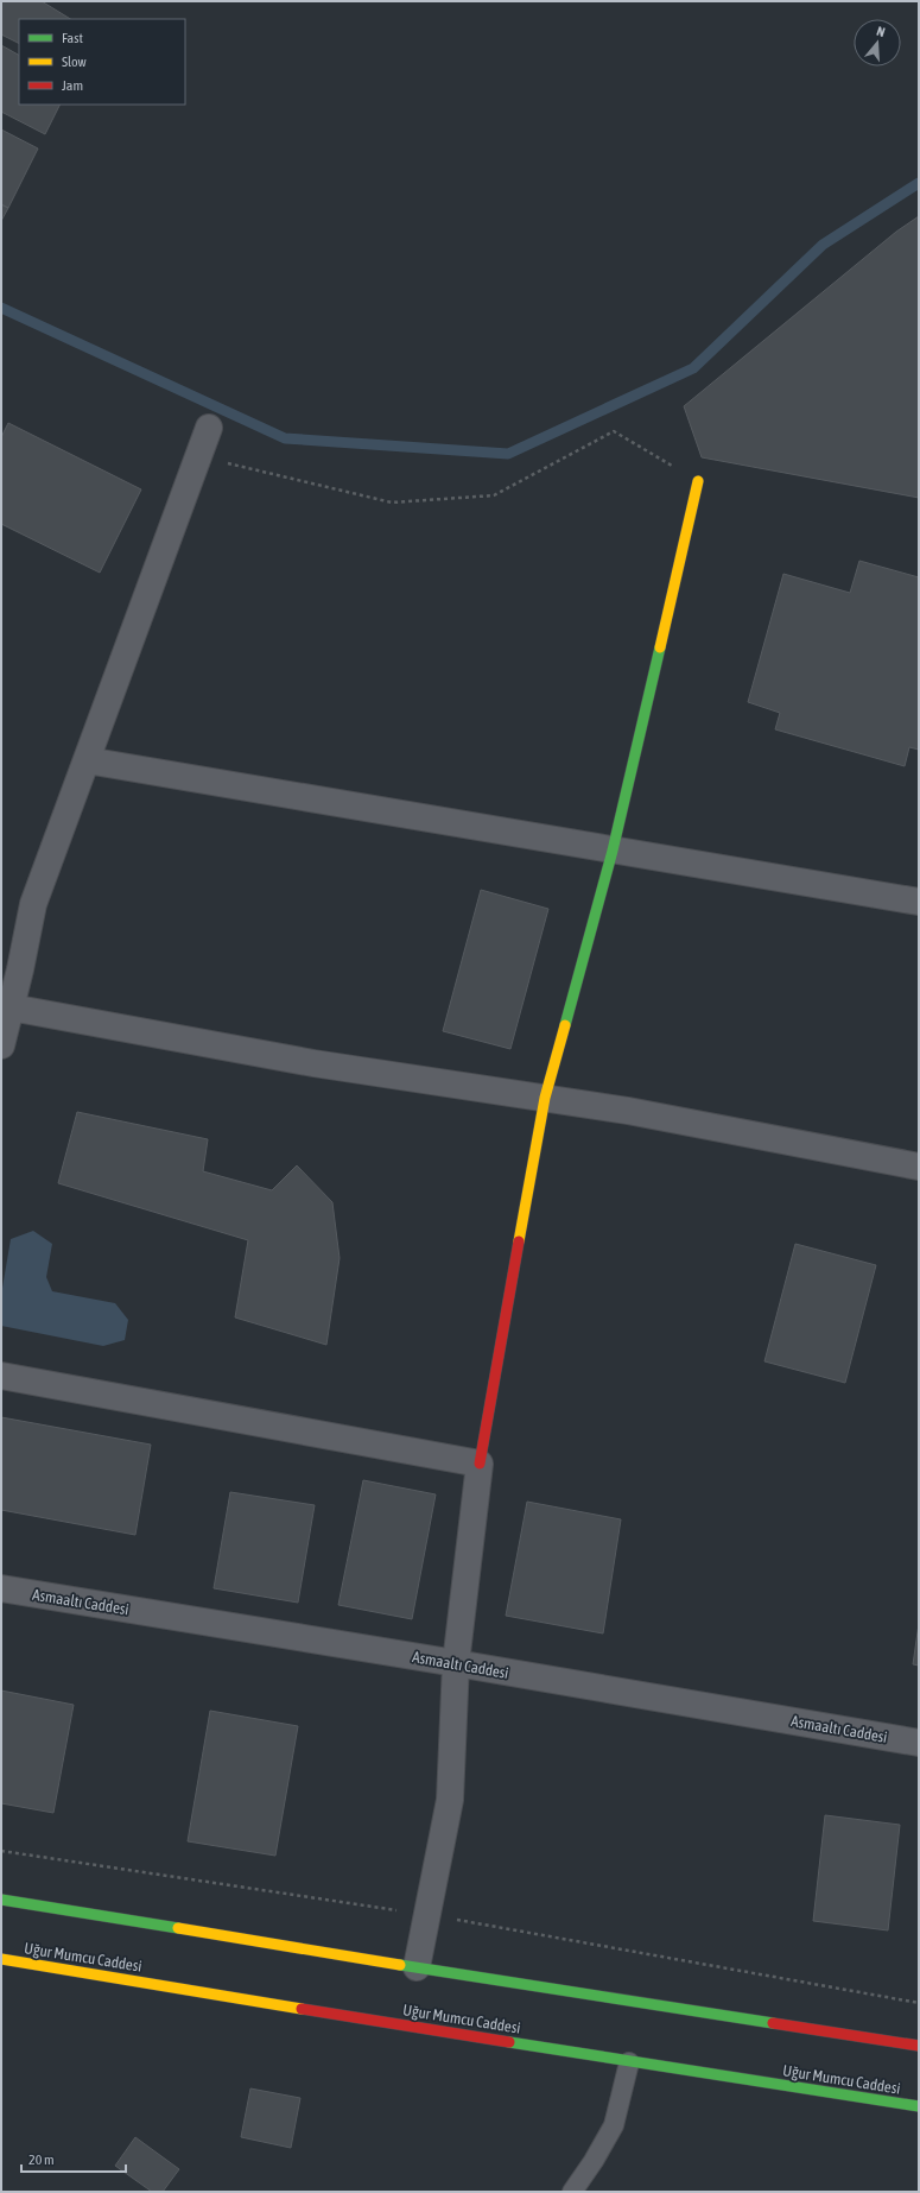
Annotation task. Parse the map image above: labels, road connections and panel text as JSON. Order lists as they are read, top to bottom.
{
  "streets": {
    "main road": ["Uğur Mumcu Caddesi"],
    "street": ["Asmaaltı Caddesi"]
  },
  "legend": ["Fast", "Slow", "Jam"],
  "scale_bar": "20 m",
  "north": "top"
}
